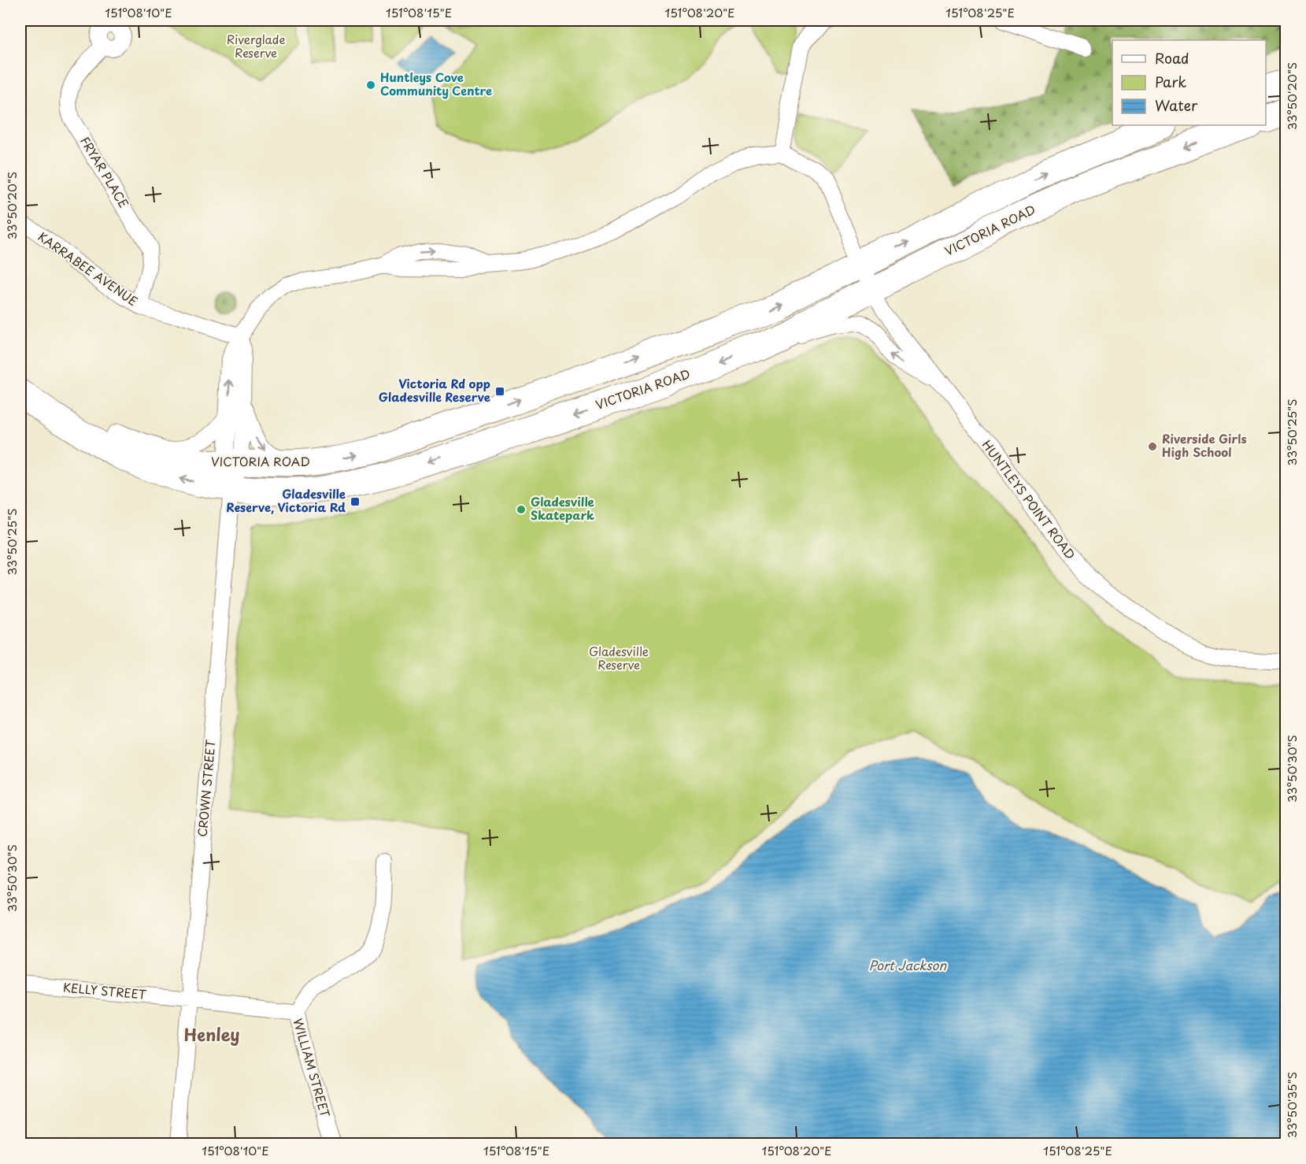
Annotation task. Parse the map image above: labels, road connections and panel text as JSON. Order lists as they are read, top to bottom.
{
  "streets": {
    "highway": ["VICTORIA ROAD"],
    "street": [
      "FRYAR PLACE",
      "KARRABEE AVENUE",
      "HUNTLEYS POINT ROAD",
      "CROWN STREET",
      "KELLY STREET",
      "WILLIAM STREET"
    ]
  },
  "crossings": [
    ["FRYAR PLACE", "KARRABEE AVENUE"],
    ["VICTORIA ROAD", "HUNTLEYS POINT ROAD"],
    ["VICTORIA ROAD", "CROWN STREET"],
    ["CROWN STREET", "KELLY STREET"],
    ["CROWN STREET", "WILLIAM STREET"],
    ["KELLY STREET", "WILLIAM STREET"]
  ],
  "districts": ["Henley"],
  "water": ["Port Jackson"],
  "parks": ["Riverglade Reserve", "Gladesville Reserve"],
  "places": {
    "other": ["Huntleys Cove Community Centre", "Riverside Girls High School", "Gladesville Skatepark"],
    "transit": ["Victoria Rd opp Gladesville Reserve", "Gladesville Reserve, Victoria Rd"]
  },
  "legend": ["Road", "Park", "Water"],
  "coordinates": [
    "151°08'10\"E",
    "151°08'15\"E",
    "151°08'20\"E",
    "151°08'25\"E",
    "33°50'20\"S",
    "33°50'25\"S",
    "33°50'30\"S",
    "33°50'35\"S"
  ]
}
